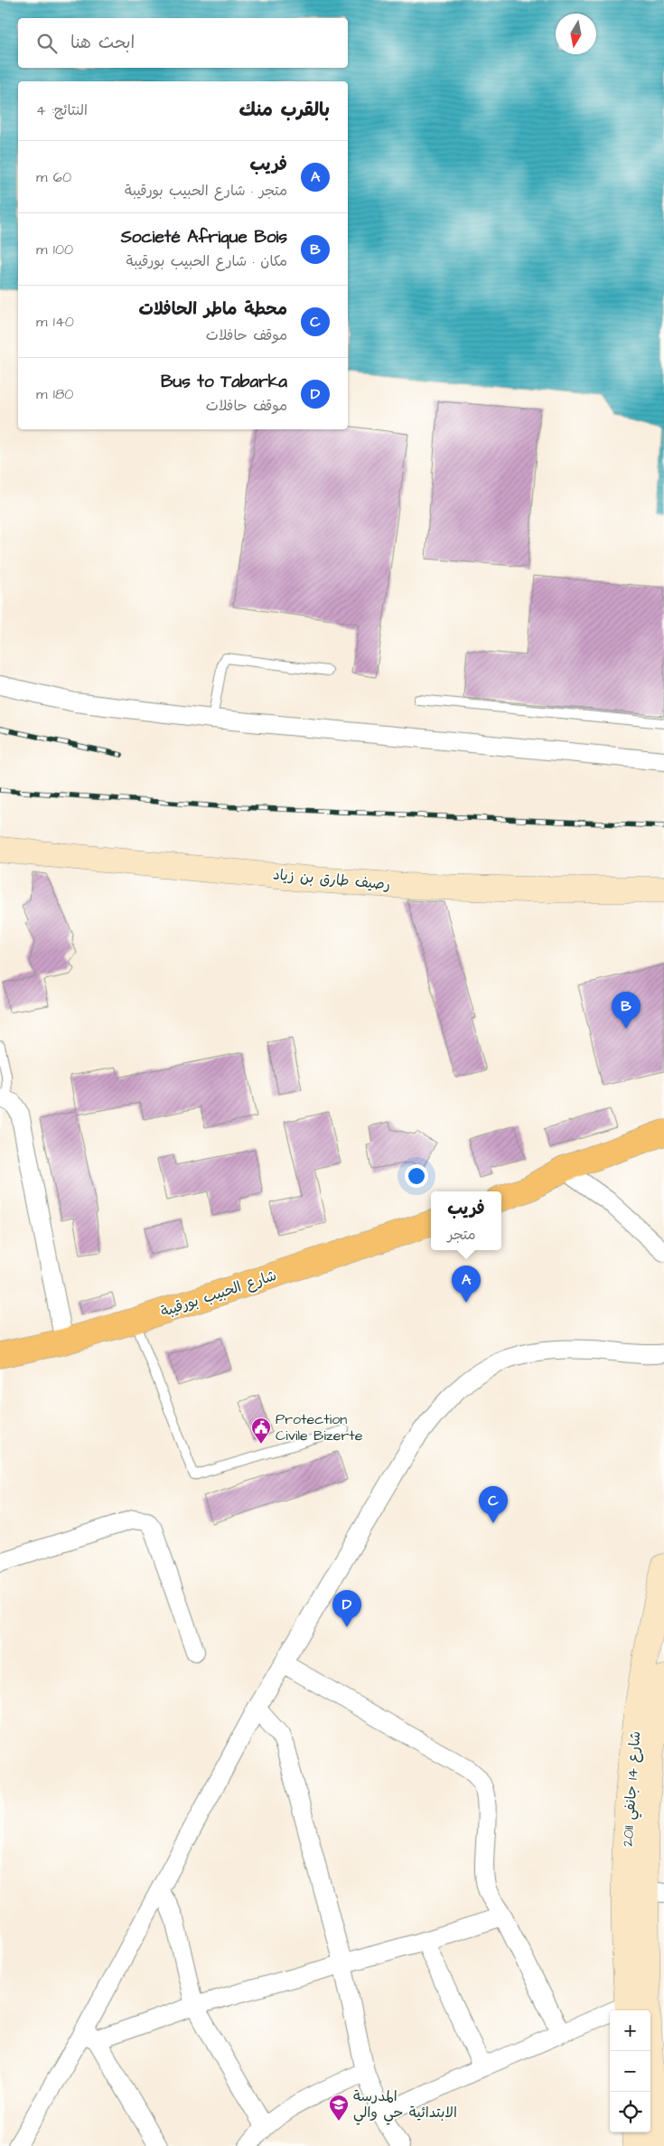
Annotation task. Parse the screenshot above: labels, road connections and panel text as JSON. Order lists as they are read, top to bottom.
{
  "streets": {
    "main road": ["رصيف طارق بن زياد", "شارع الحبيب بورقيبة", "شارع 14 جانفي 2011"]
  },
  "places": {
    "public building": ["Protection Civile Bizerte"],
    "school or university": ["المدرسة الابتدائية حي والي"]
  },
  "north": "bottom",
  "page": {
    "search": "ابحث هنا",
    "heading": ["بالقرب منك", "النتائج: 4"],
    "list": [
      {
        "mark": "A",
        "name": "فريب",
        "note": "متجر · شارع الحبيب بورقيبة",
        "value": "60 m"
      },
      {
        "mark": "B",
        "name": "Societé Afrique Bois",
        "note": "مكان · شارع الحبيب بورقيبة",
        "value": "100 m"
      },
      {
        "mark": "C",
        "name": "محطة ماطر الحافلات",
        "note": "موقف حافلات",
        "value": "140 m"
      },
      {
        "mark": "D",
        "name": "Bus to Tabarka",
        "note": "موقف حافلات",
        "value": "180 m"
      }
    ],
    "pins": [
      "B",
      "A",
      "C",
      "D"
    ],
    "popup": ["فريب", "متجر"],
    "map_buttons": ["+", "−"]
  }
}
